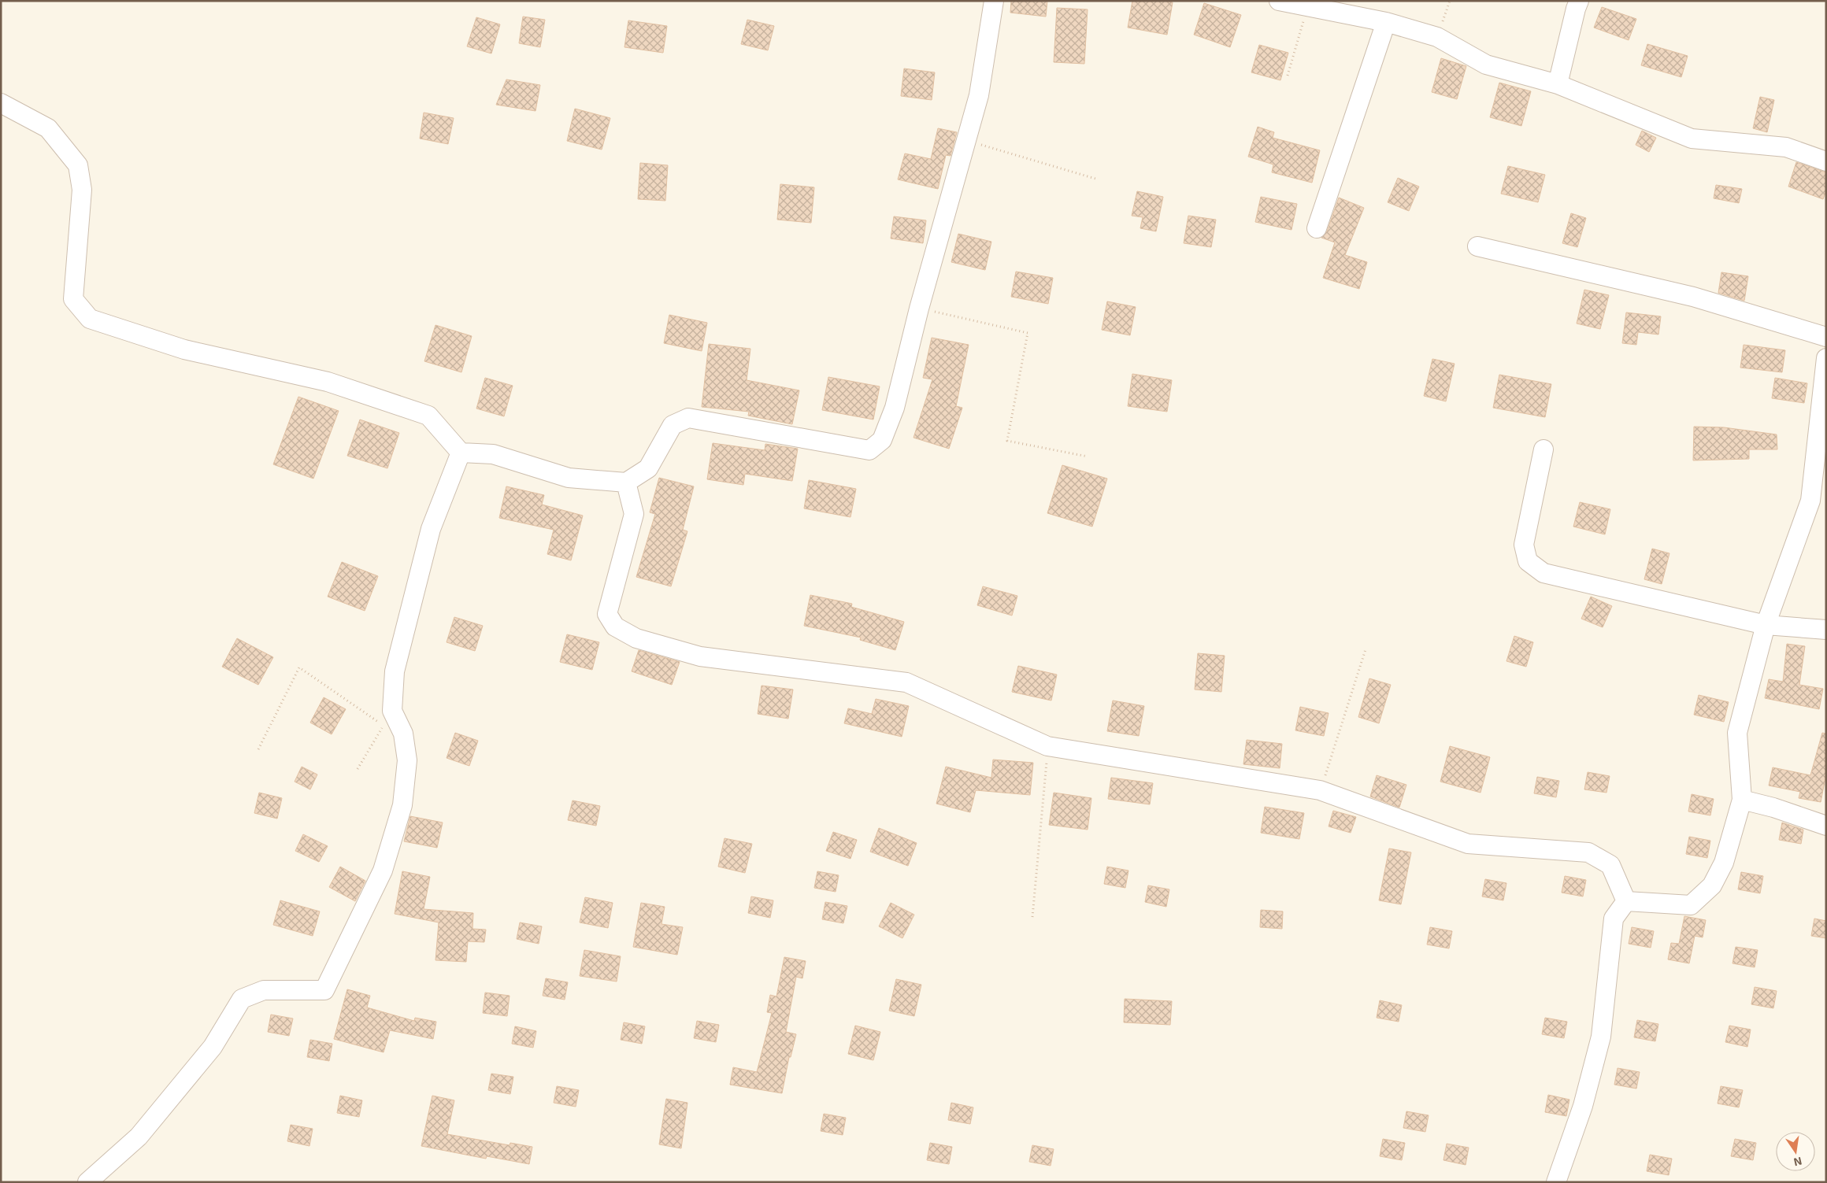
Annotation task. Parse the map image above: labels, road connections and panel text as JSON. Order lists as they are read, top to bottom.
{
  "north": "bottom"
}
